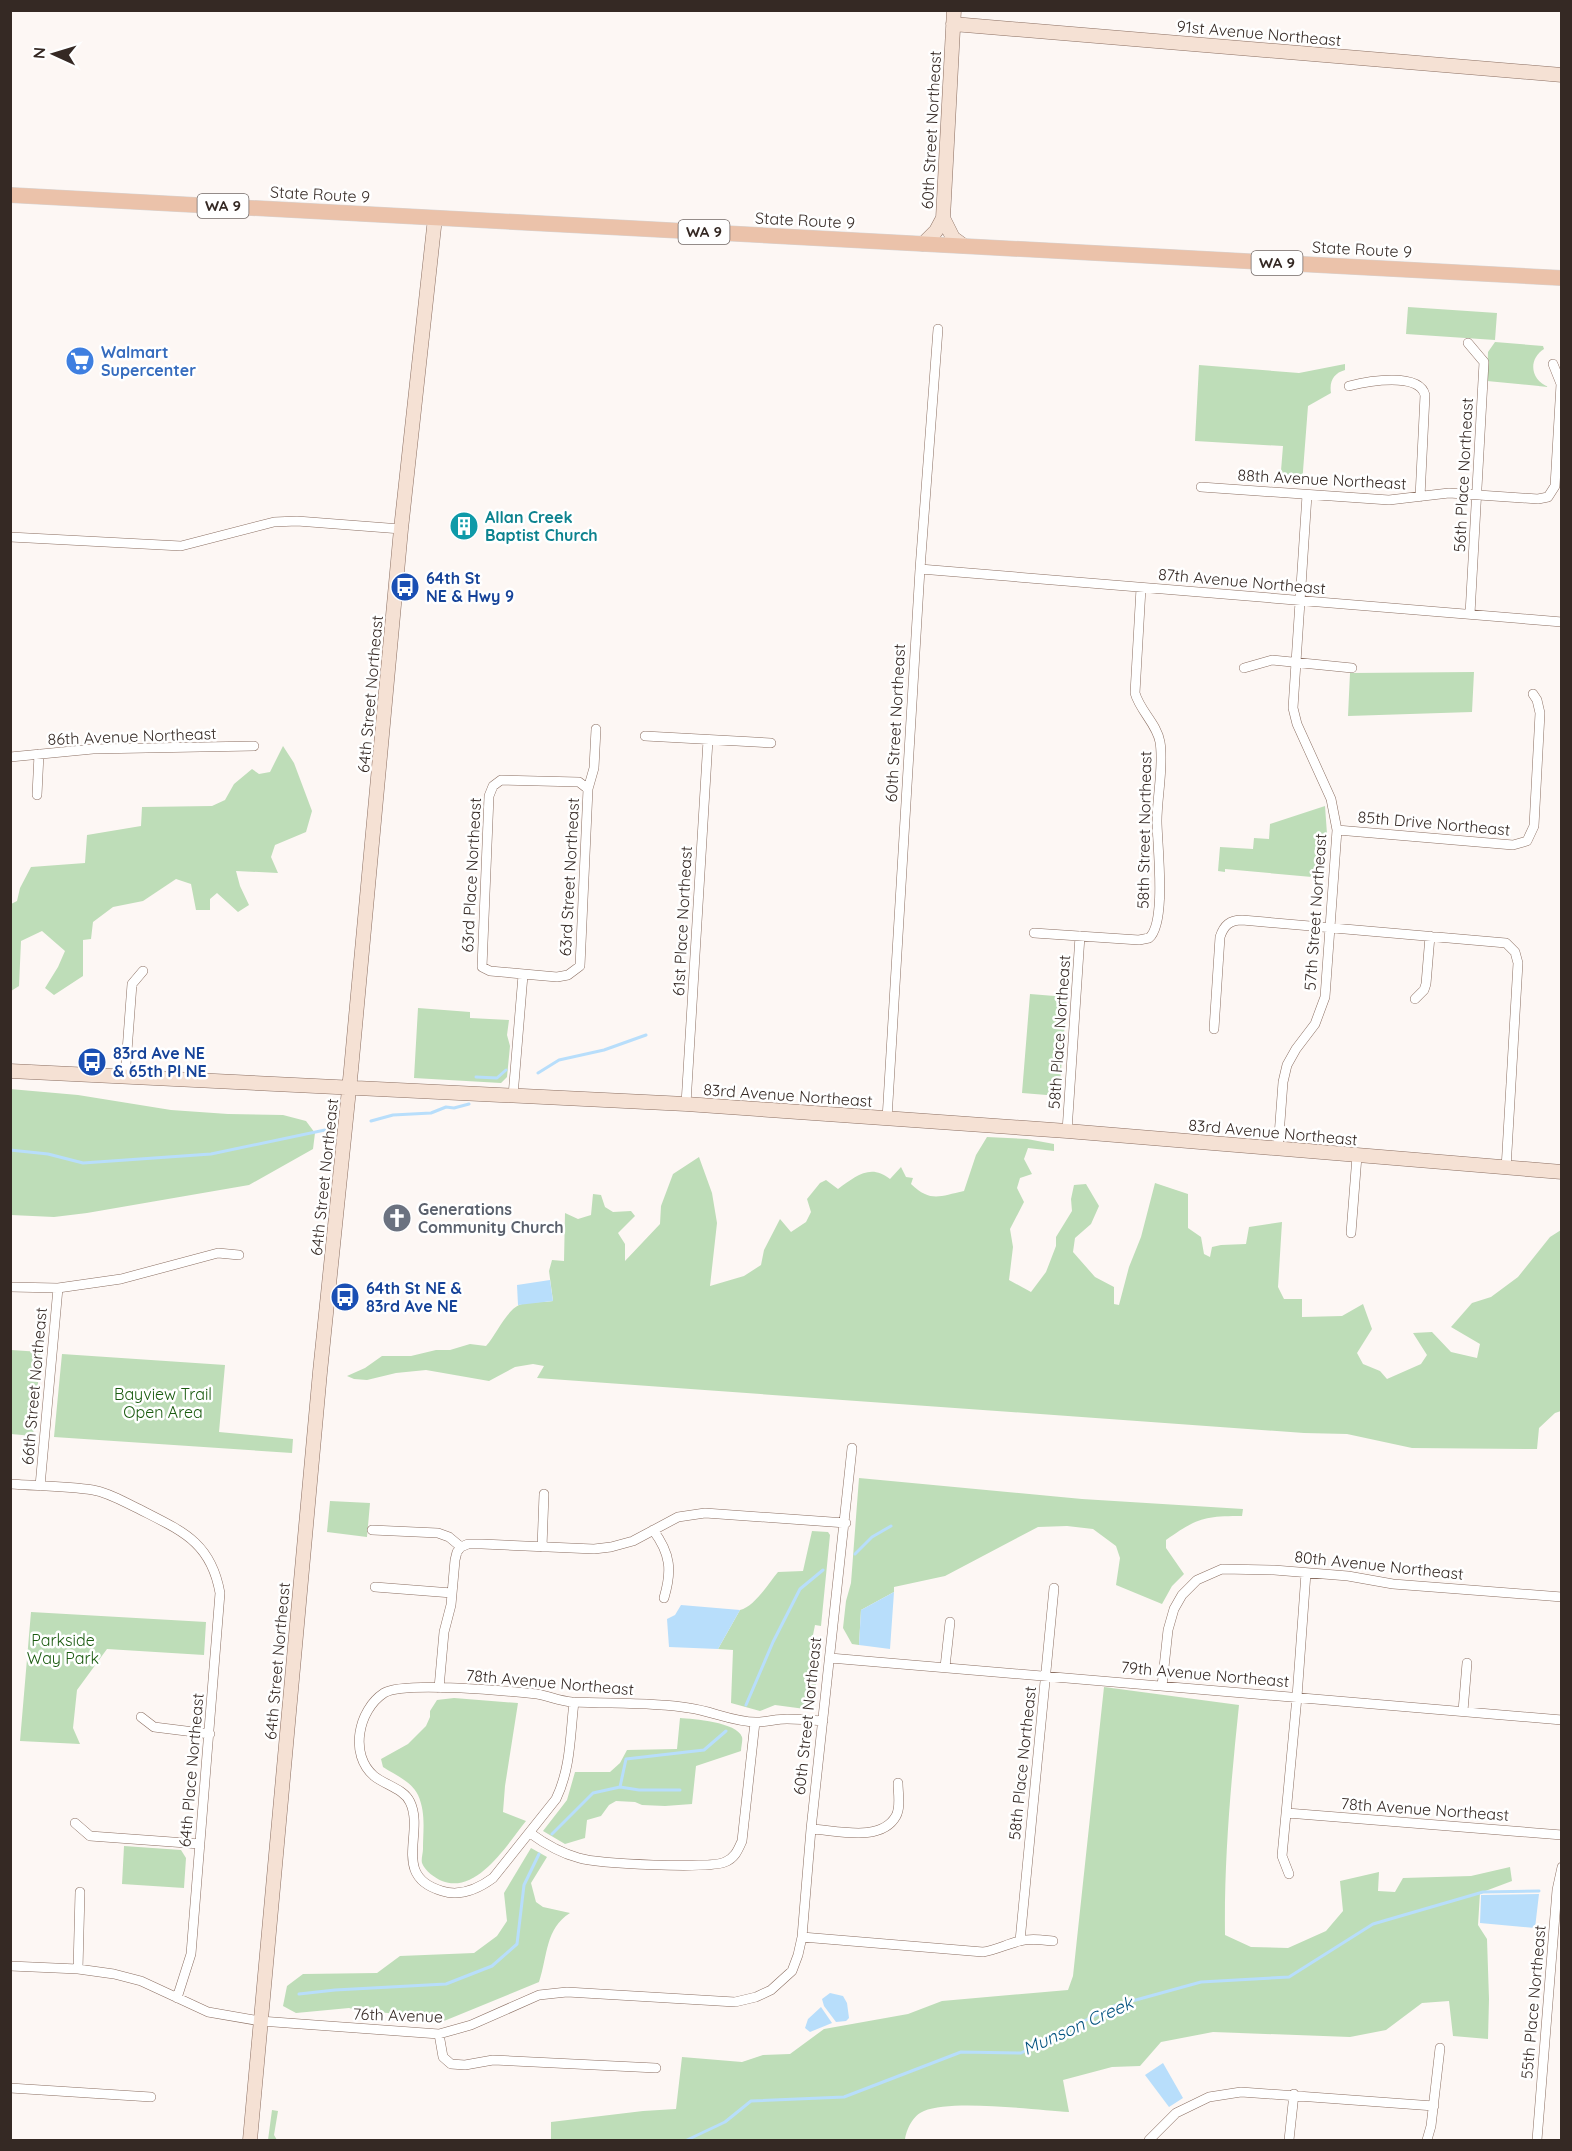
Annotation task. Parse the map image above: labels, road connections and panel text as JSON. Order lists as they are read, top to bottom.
{
  "streets": {
    "main road": ["State Route 9", "WA 9"],
    "street": [
      "91st Avenue Northeast",
      "60th Street Northeast",
      "56th Place Northeast",
      "88th Avenue Northeast",
      "87th Avenue Northeast",
      "64th Street Northeast",
      "86th Avenue Northeast",
      "85th Drive Northeast",
      "58th Street Northeast",
      "63rd Place Northeast",
      "63rd Street Northeast",
      "57th Street Northeast",
      "61st Place Northeast",
      "58th Place Northeast",
      "83rd Avenue Northeast",
      "66th Street Northeast",
      "80th Avenue Northeast",
      "79th Avenue Northeast",
      "78th Avenue Northeast",
      "64th Place Northeast",
      "55th Place Northeast",
      "76th Avenue"
    ]
  },
  "crossings": [
    ["91st Avenue Northeast", "60th Street Northeast"],
    ["60th Street Northeast", "State Route 9"],
    ["60th Street Northeast", "87th Avenue Northeast"],
    ["60th Street Northeast", "83rd Avenue Northeast"],
    ["60th Street Northeast", "79th Avenue Northeast"],
    ["60th Street Northeast", "78th Avenue Northeast"],
    ["60th Street Northeast", "76th Avenue"],
    ["State Route 9", "64th Street Northeast"],
    ["56th Place Northeast", "88th Avenue Northeast"],
    ["56th Place Northeast", "87th Avenue Northeast"],
    ["88th Avenue Northeast", "57th Street Northeast"],
    ["87th Avenue Northeast", "58th Street Northeast"],
    ["87th Avenue Northeast", "57th Street Northeast"],
    ["64th Street Northeast", "83rd Avenue Northeast"],
    ["64th Street Northeast", "76th Avenue"],
    ["85th Drive Northeast", "57th Street Northeast"],
    ["58th Street Northeast", "58th Place Northeast"],
    ["63rd Place Northeast", "63rd Street Northeast"],
    ["57th Street Northeast", "83rd Avenue Northeast"],
    ["61st Place Northeast", "83rd Avenue Northeast"],
    ["58th Place Northeast", "83rd Avenue Northeast"],
    ["58th Place Northeast", "79th Avenue Northeast"],
    ["66th Street Northeast", "64th Place Northeast"],
    ["80th Avenue Northeast", "79th Avenue Northeast"],
    ["64th Place Northeast", "76th Avenue"]
  ],
  "water": ["Munson Creek"],
  "parks": ["Bayview Trail Open Area", "Parkside Way Park"],
  "places": {
    "supermarket": ["Walmart Supercenter"],
    "building": ["Allan Creek Baptist Church"],
    "bus stop": ["64th St NE & Hwy 9", "83rd Ave NE & 65th Pl NE", "64th St NE & 83rd Ave NE"],
    "church": ["Generations Community Church"]
  },
  "north": "left"
}
